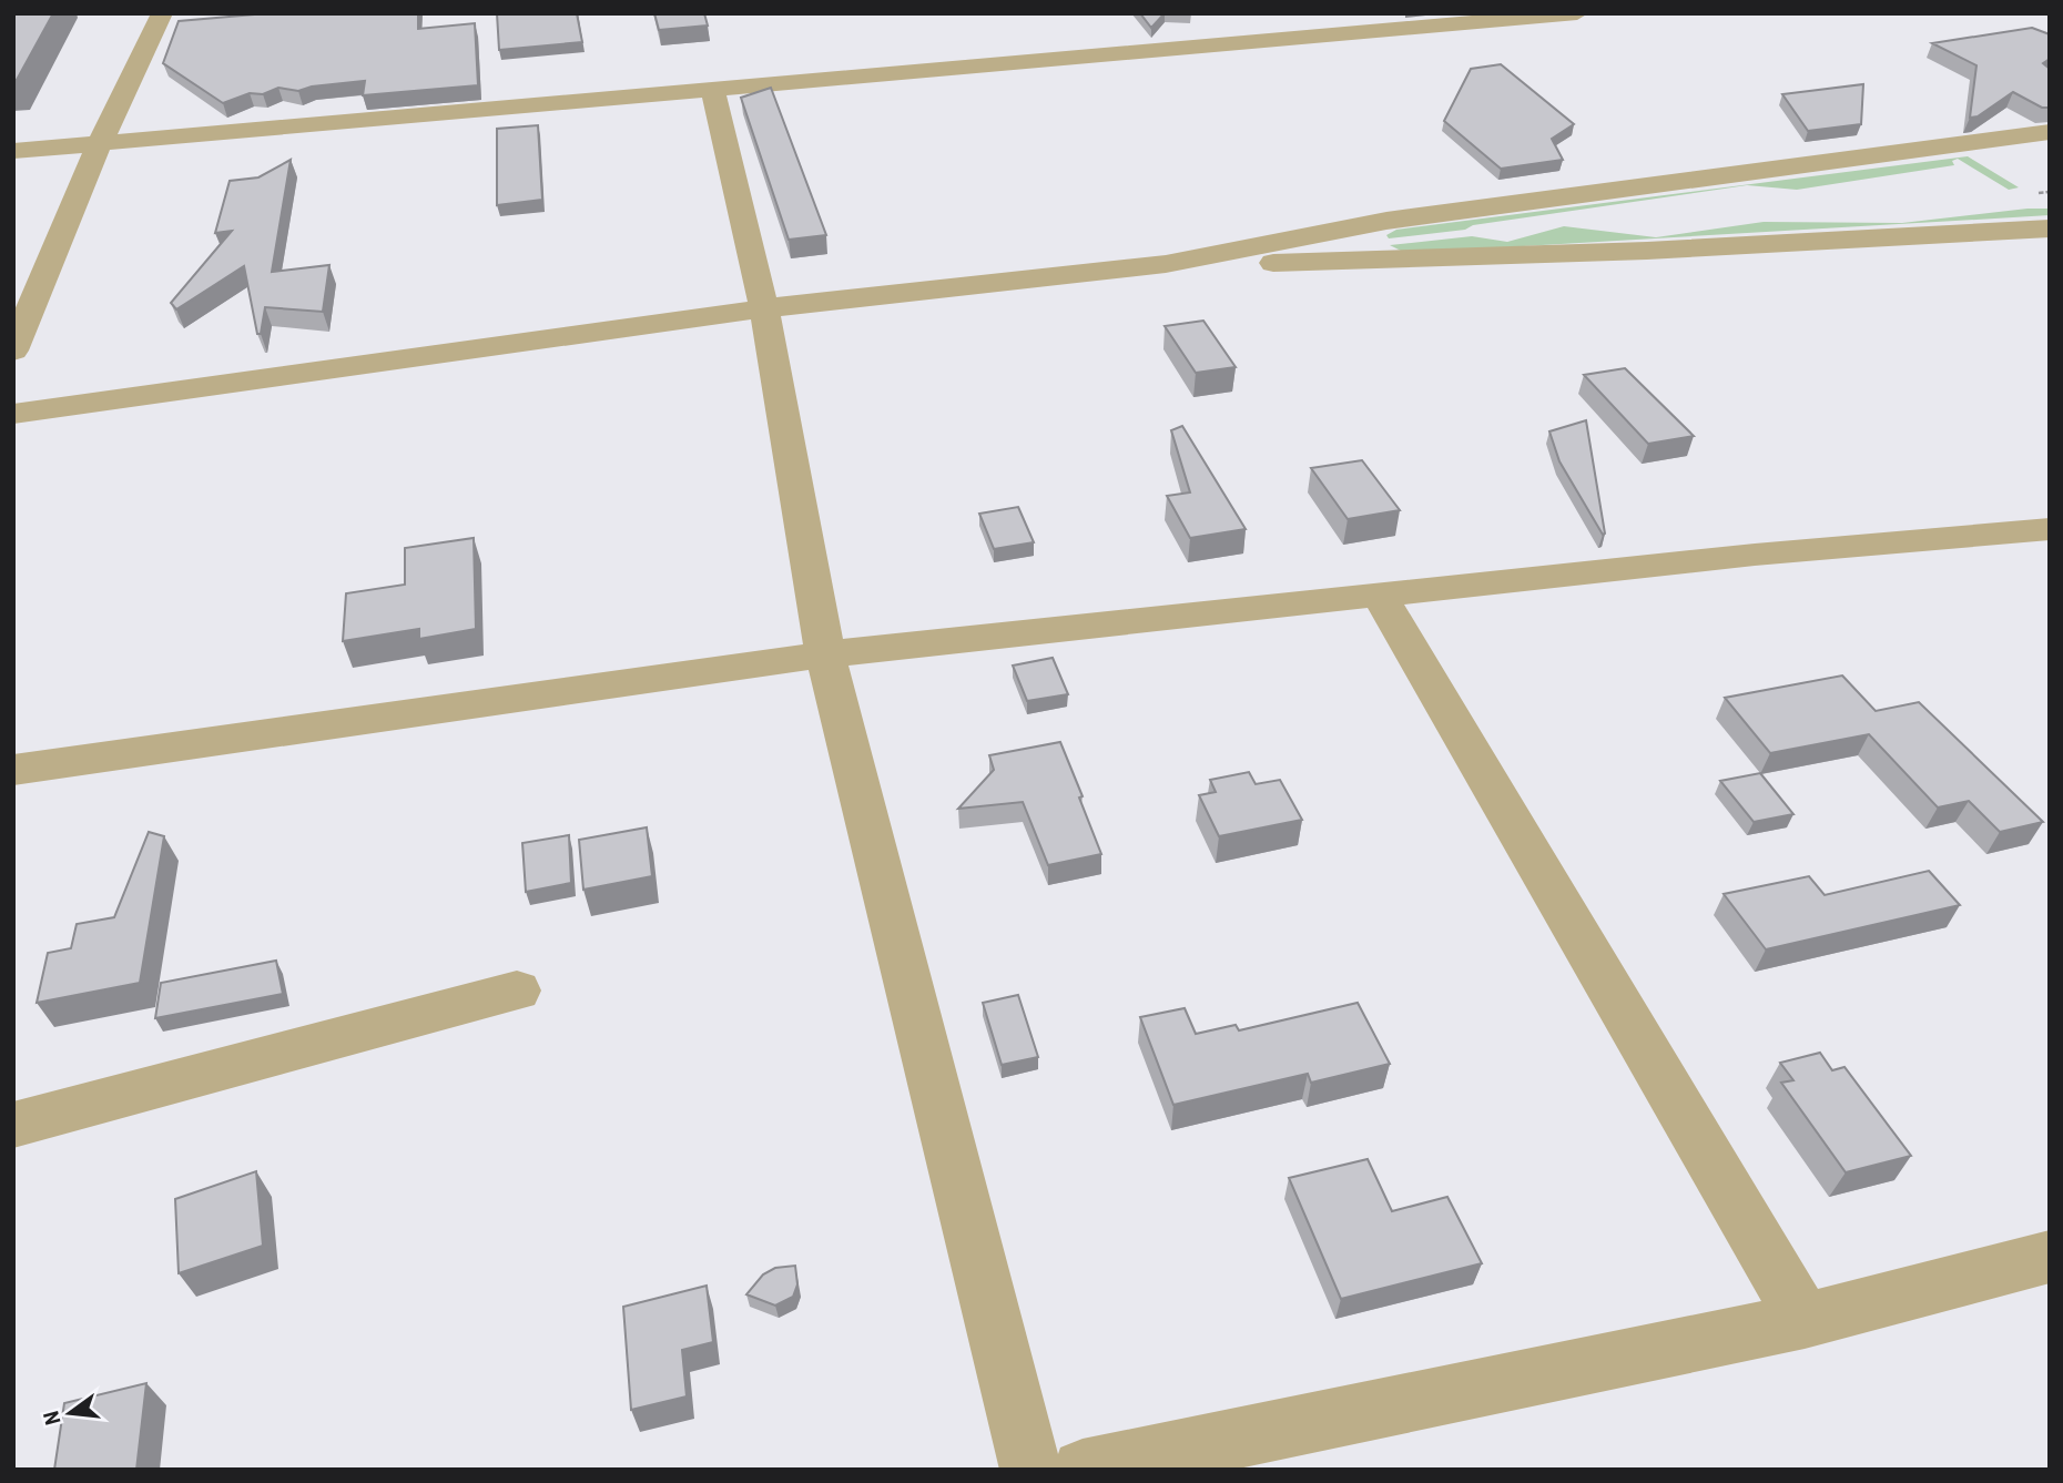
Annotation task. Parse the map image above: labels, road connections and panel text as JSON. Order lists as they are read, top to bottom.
{
  "north": "left"
}
